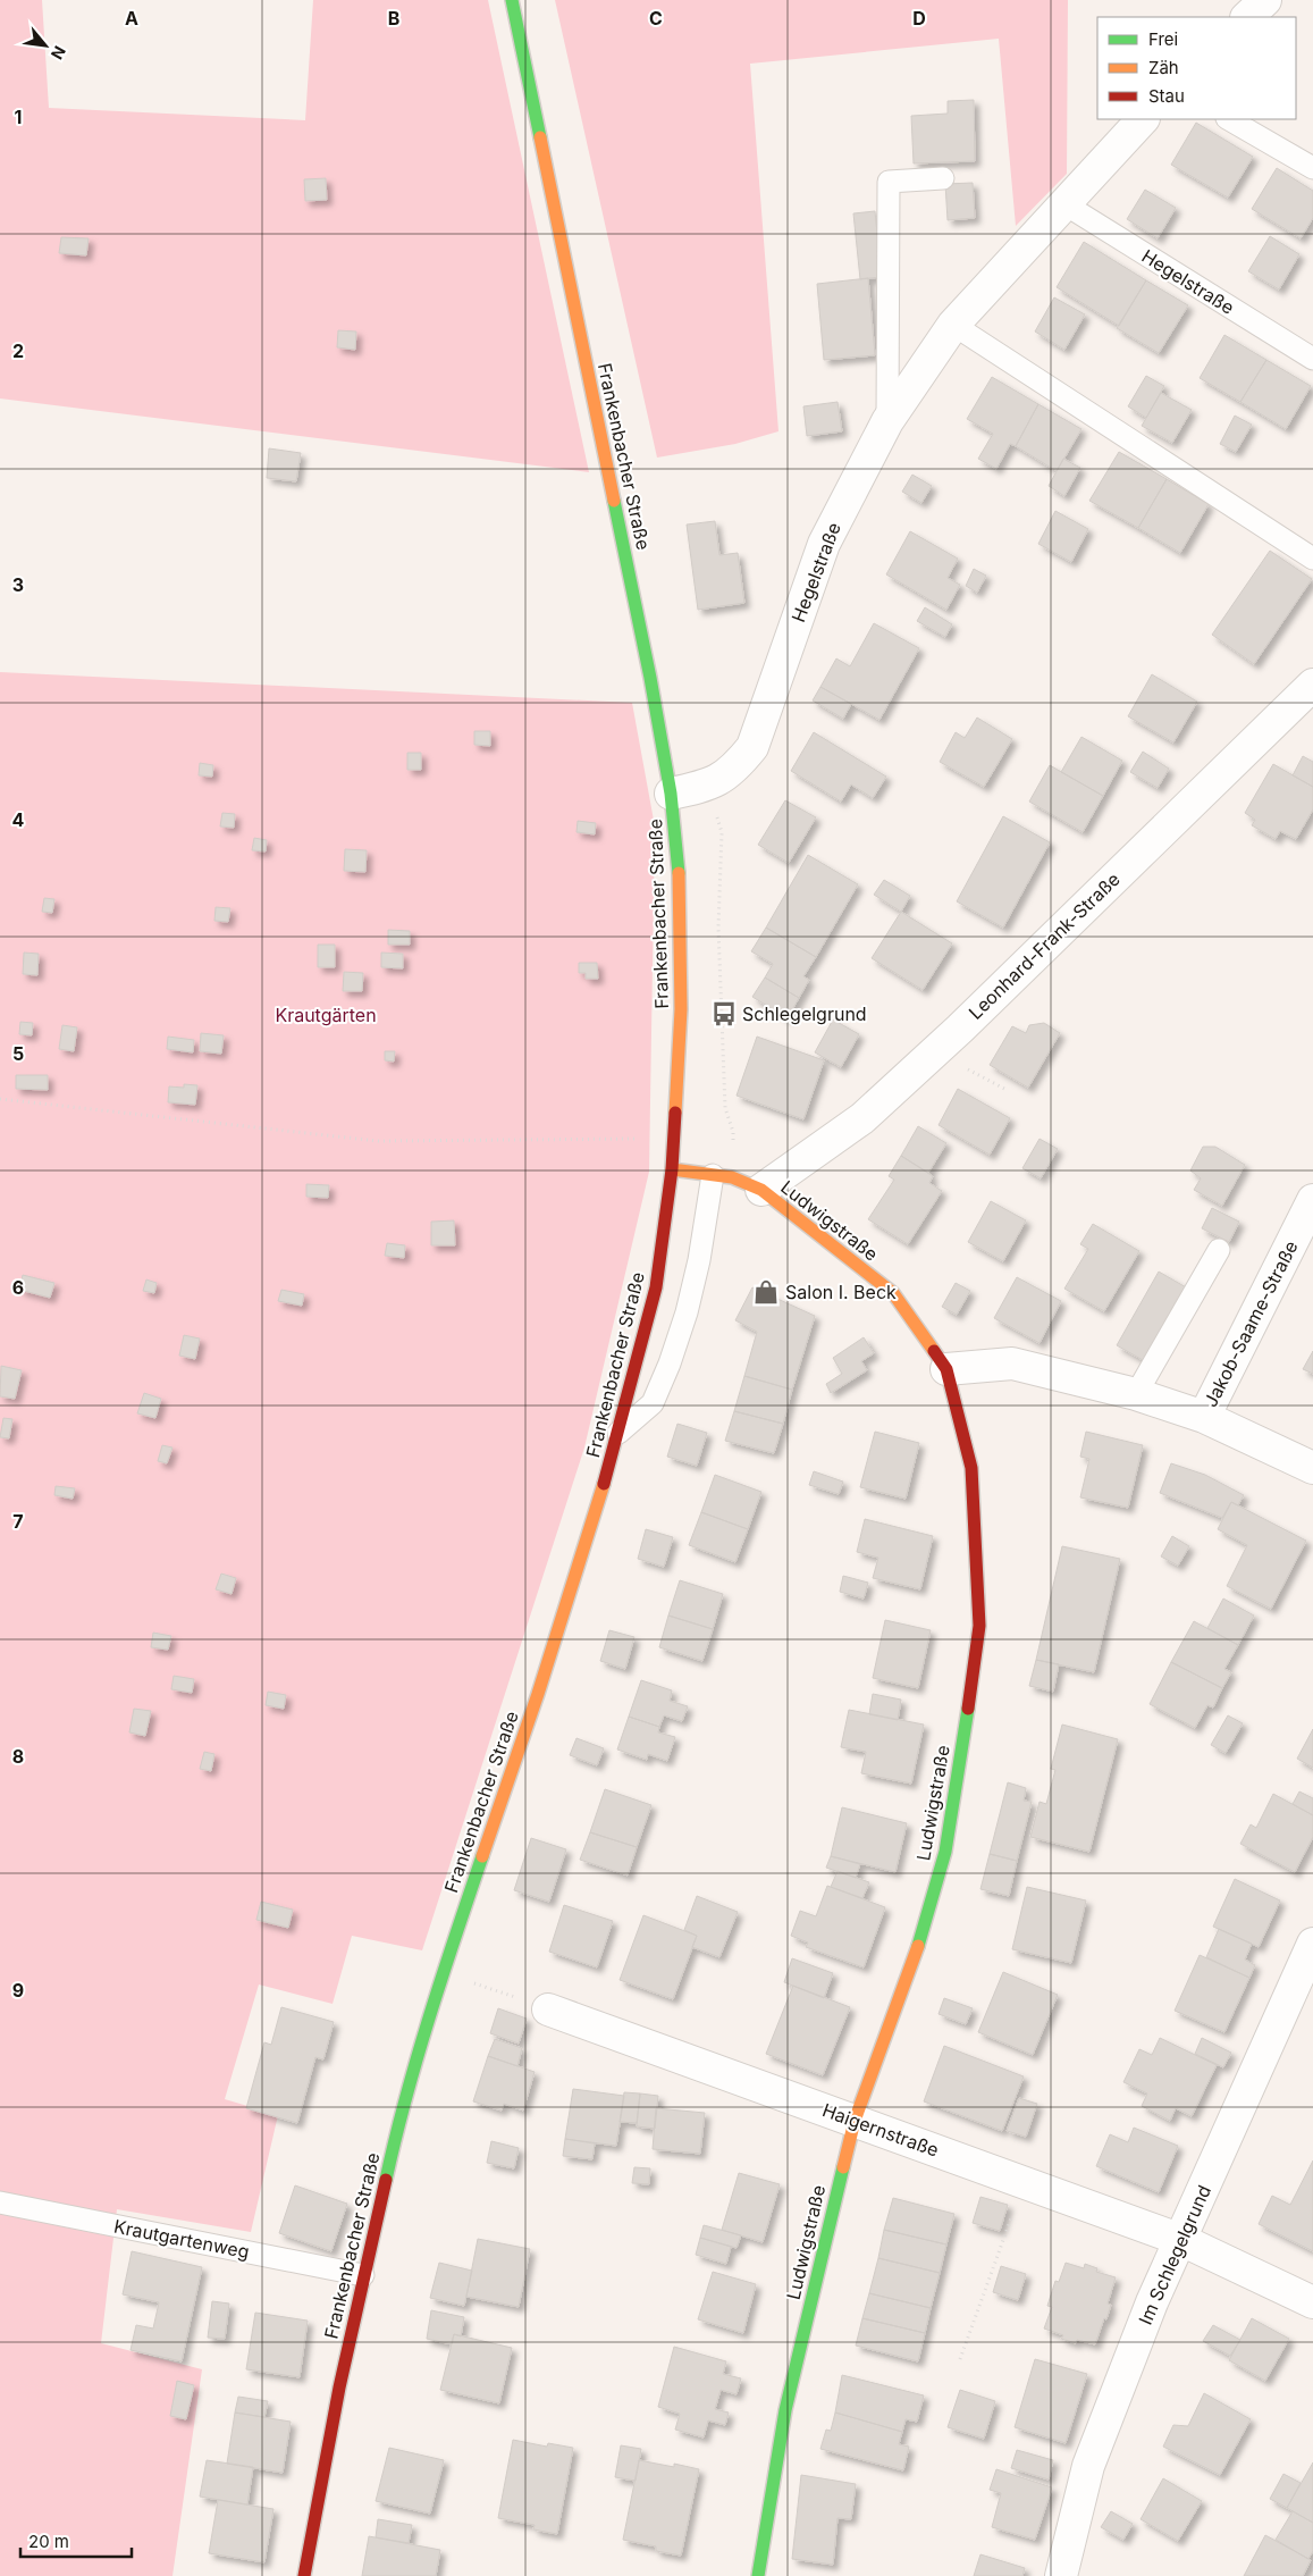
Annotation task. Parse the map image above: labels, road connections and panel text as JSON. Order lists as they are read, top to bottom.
{
  "streets": {
    "main road": ["Frankenbacher Straße", "Ludwigstraße"],
    "street": [
      "Hegelstraße",
      "Leonhard-Frank-Straße",
      "Jakob-Saame-Straße",
      "Haigernstraße",
      "Im Schlegelgrund"
    ],
    "lane": ["Krautgartenweg"]
  },
  "crossings": [
    ["Hegelstraße", "Frankenbacher Straße"],
    ["Frankenbacher Straße", "Ludwigstraße"],
    ["Frankenbacher Straße", "Krautgartenweg"],
    ["Leonhard-Frank-Straße", "Ludwigstraße"],
    ["Ludwigstraße", "Haigernstraße"],
    ["Haigernstraße", "Im Schlegelgrund"]
  ],
  "parks": ["Krautgärten"],
  "places": {
    "bus stop": ["Schlegelgrund"],
    "shop": ["Salon I. Beck"]
  },
  "legend": ["Frei", "Zäh", "Stau"],
  "scale_bar": "20 m",
  "north": "bottom right",
  "grid": {
    "columns": [
      "A",
      "B",
      "C",
      "D"
    ],
    "rows": [
      "1",
      "2",
      "3",
      "4",
      "5",
      "6",
      "7",
      "8",
      "9"
    ]
  }
}
